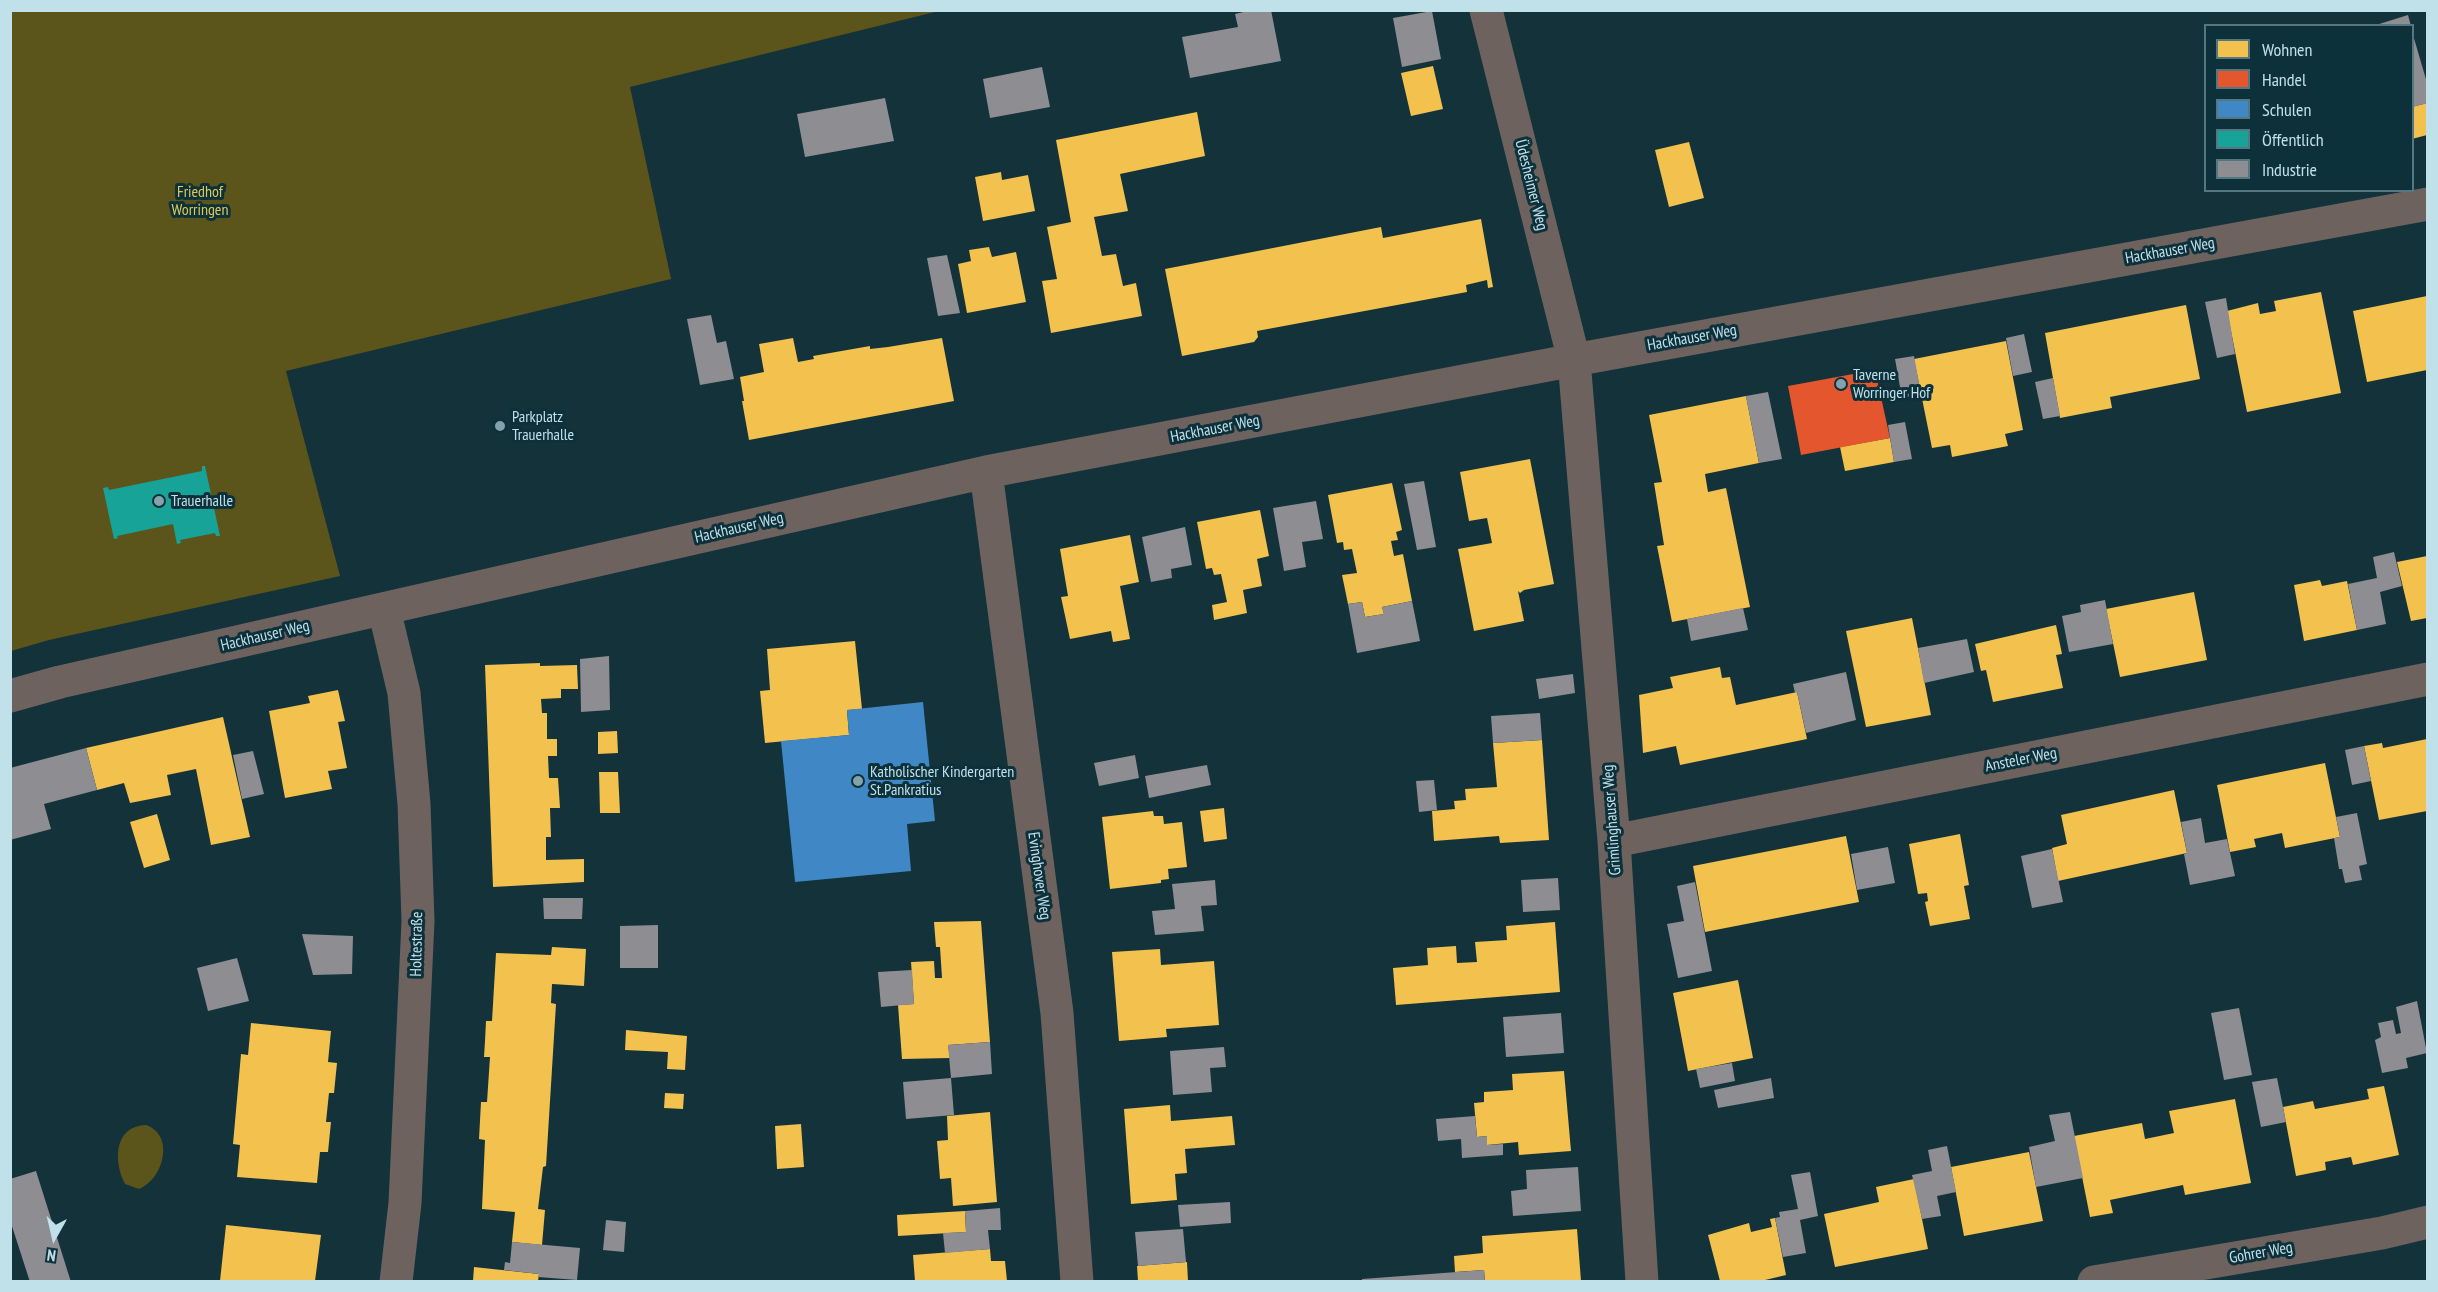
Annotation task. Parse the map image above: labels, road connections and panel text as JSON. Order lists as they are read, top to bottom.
{
  "streets": {
    "street": [
      "Üdesheimer Weg",
      "Hackhauser Weg",
      "Ansteler Weg",
      "Grimlinghauser Weg",
      "Evinghover Weg",
      "Holtestraße",
      "Gohrer Weg"
    ]
  },
  "crossings": [
    ["Üdesheimer Weg", "Hackhauser Weg"],
    ["Üdesheimer Weg", "Grimlinghauser Weg"],
    ["Hackhauser Weg", "Grimlinghauser Weg"],
    ["Hackhauser Weg", "Evinghover Weg"],
    ["Hackhauser Weg", "Holtestraße"],
    ["Ansteler Weg", "Grimlinghauser Weg"]
  ],
  "parks": ["Friedhof Worringen"],
  "places": [
    "Taverne Worringer Hof",
    "Parkplatz Trauerhalle",
    "Trauerhalle",
    "Katholischer Kindergarten St.Pankratius"
  ],
  "legend": [
    "Wohnen",
    "Handel",
    "Schulen",
    "Öffentlich",
    "Industrie"
  ],
  "north": "bottom"
}
